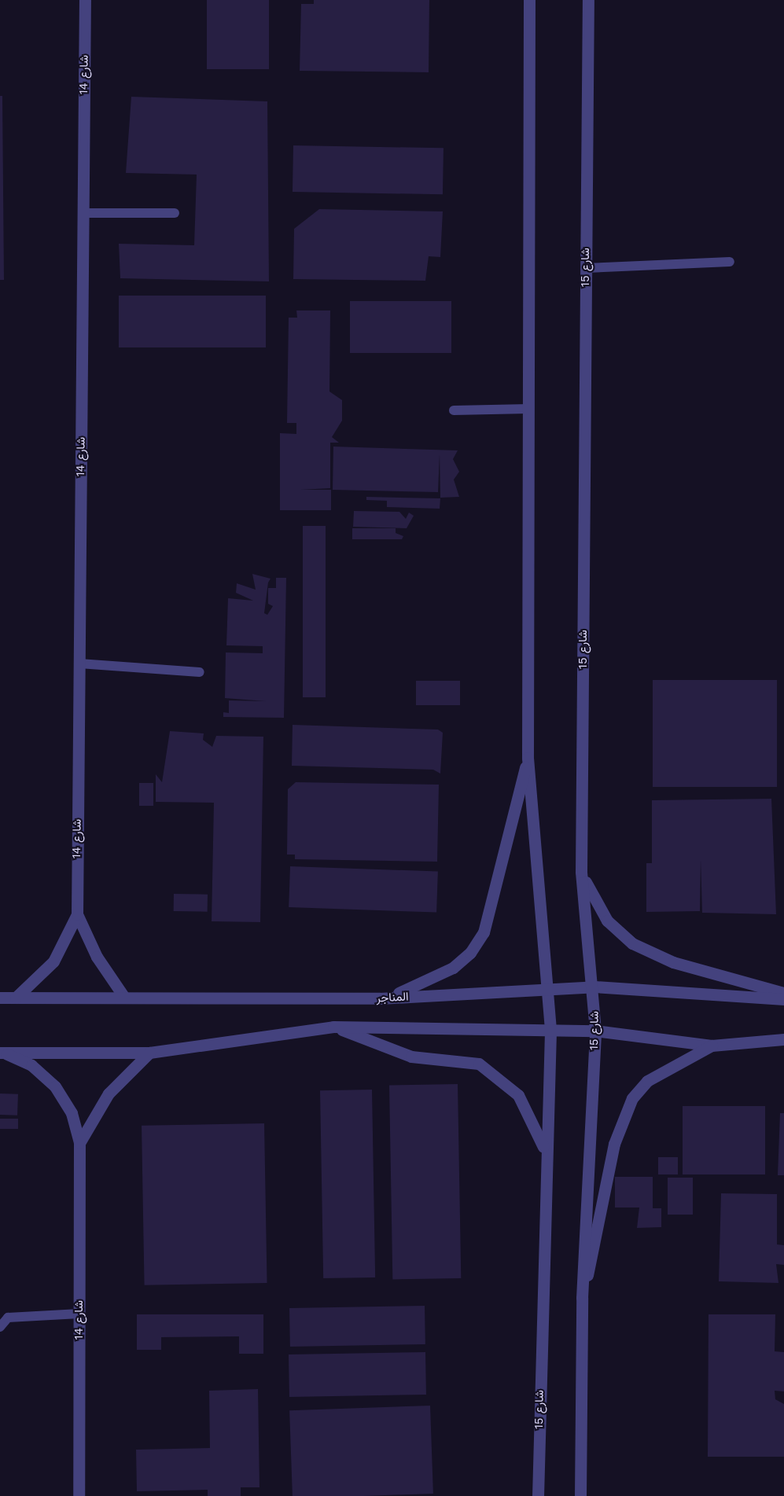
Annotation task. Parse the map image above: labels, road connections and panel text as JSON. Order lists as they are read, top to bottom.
{
  "streets": {
    "street": ["شارع 14", "شارع 15", "المناجر"]
  },
  "crossings": [
    ["شارع 14", "المناجر"],
    ["شارع 15", "المناجر"]
  ]
}
